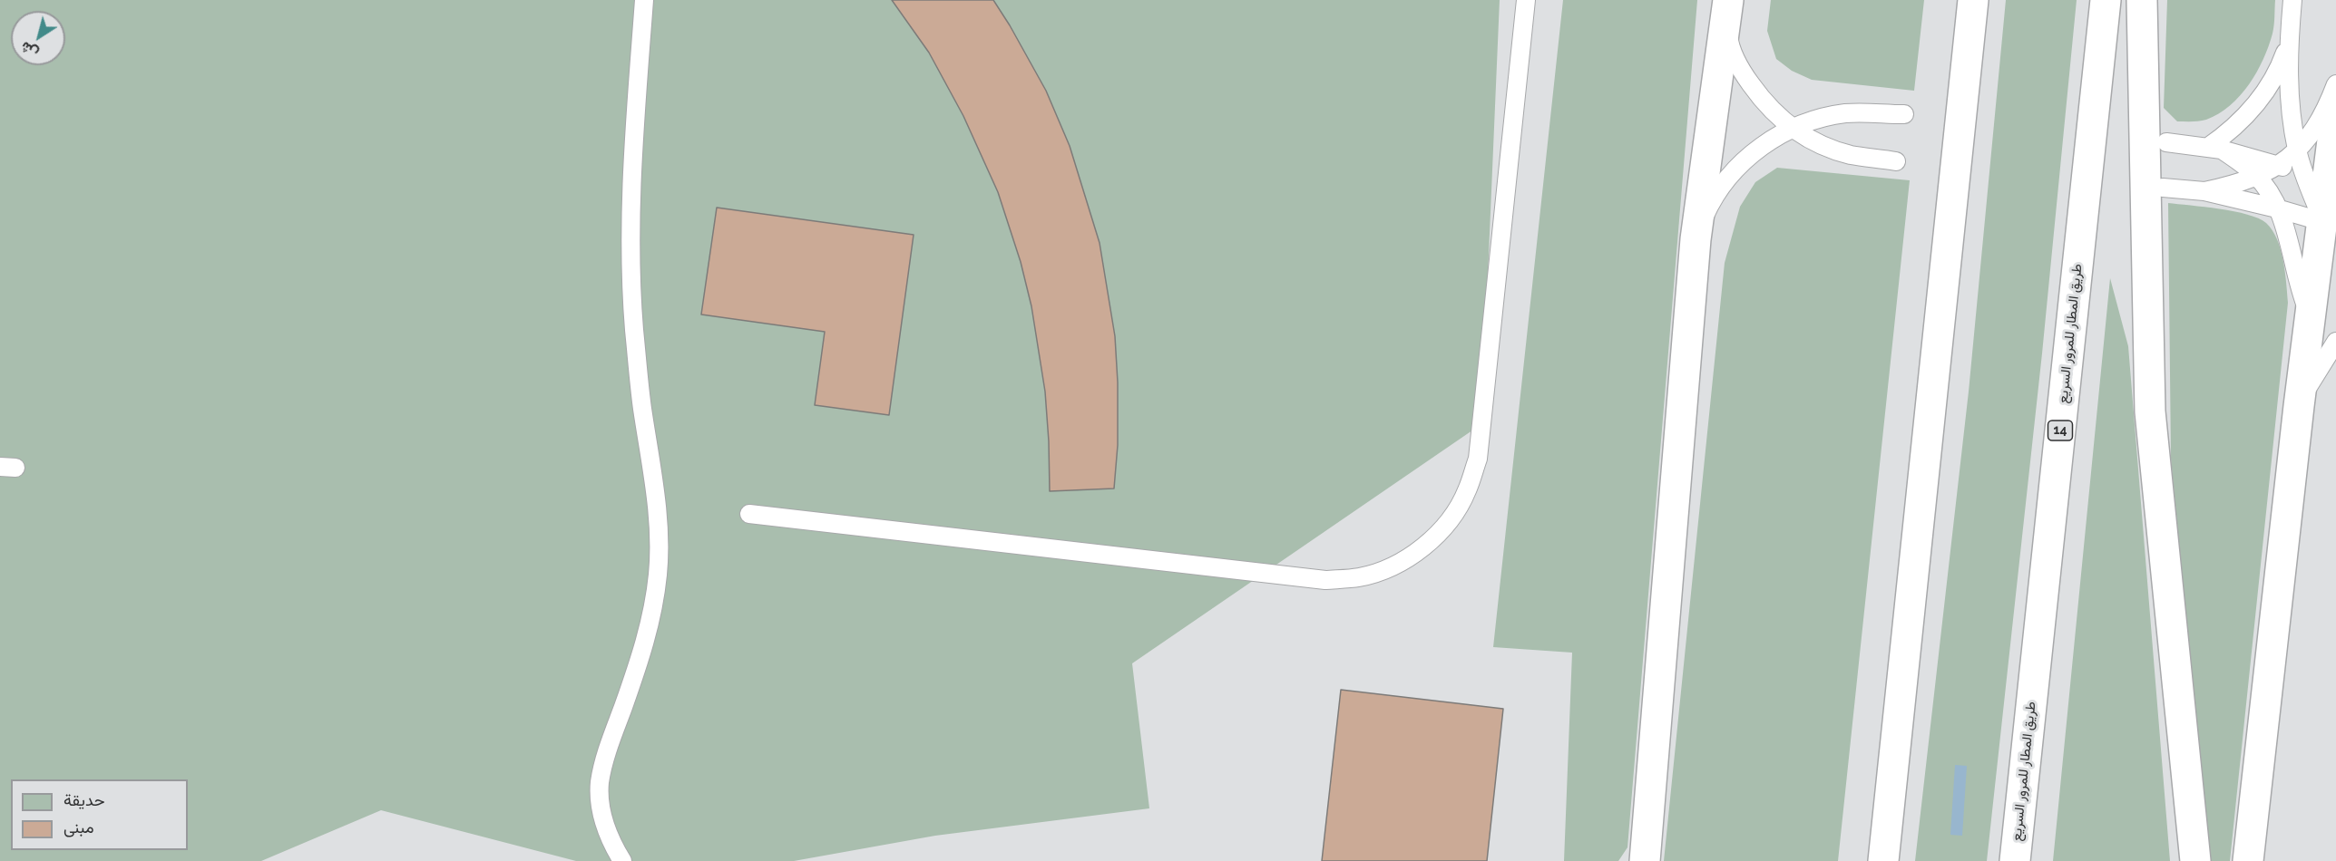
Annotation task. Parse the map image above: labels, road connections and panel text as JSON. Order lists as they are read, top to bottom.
{
  "streets": {
    "highway": ["طريق المطار للمرور السريع", "14"]
  },
  "legend": ["حديقة", "مبنى"],
  "north": "bottom left"
}
